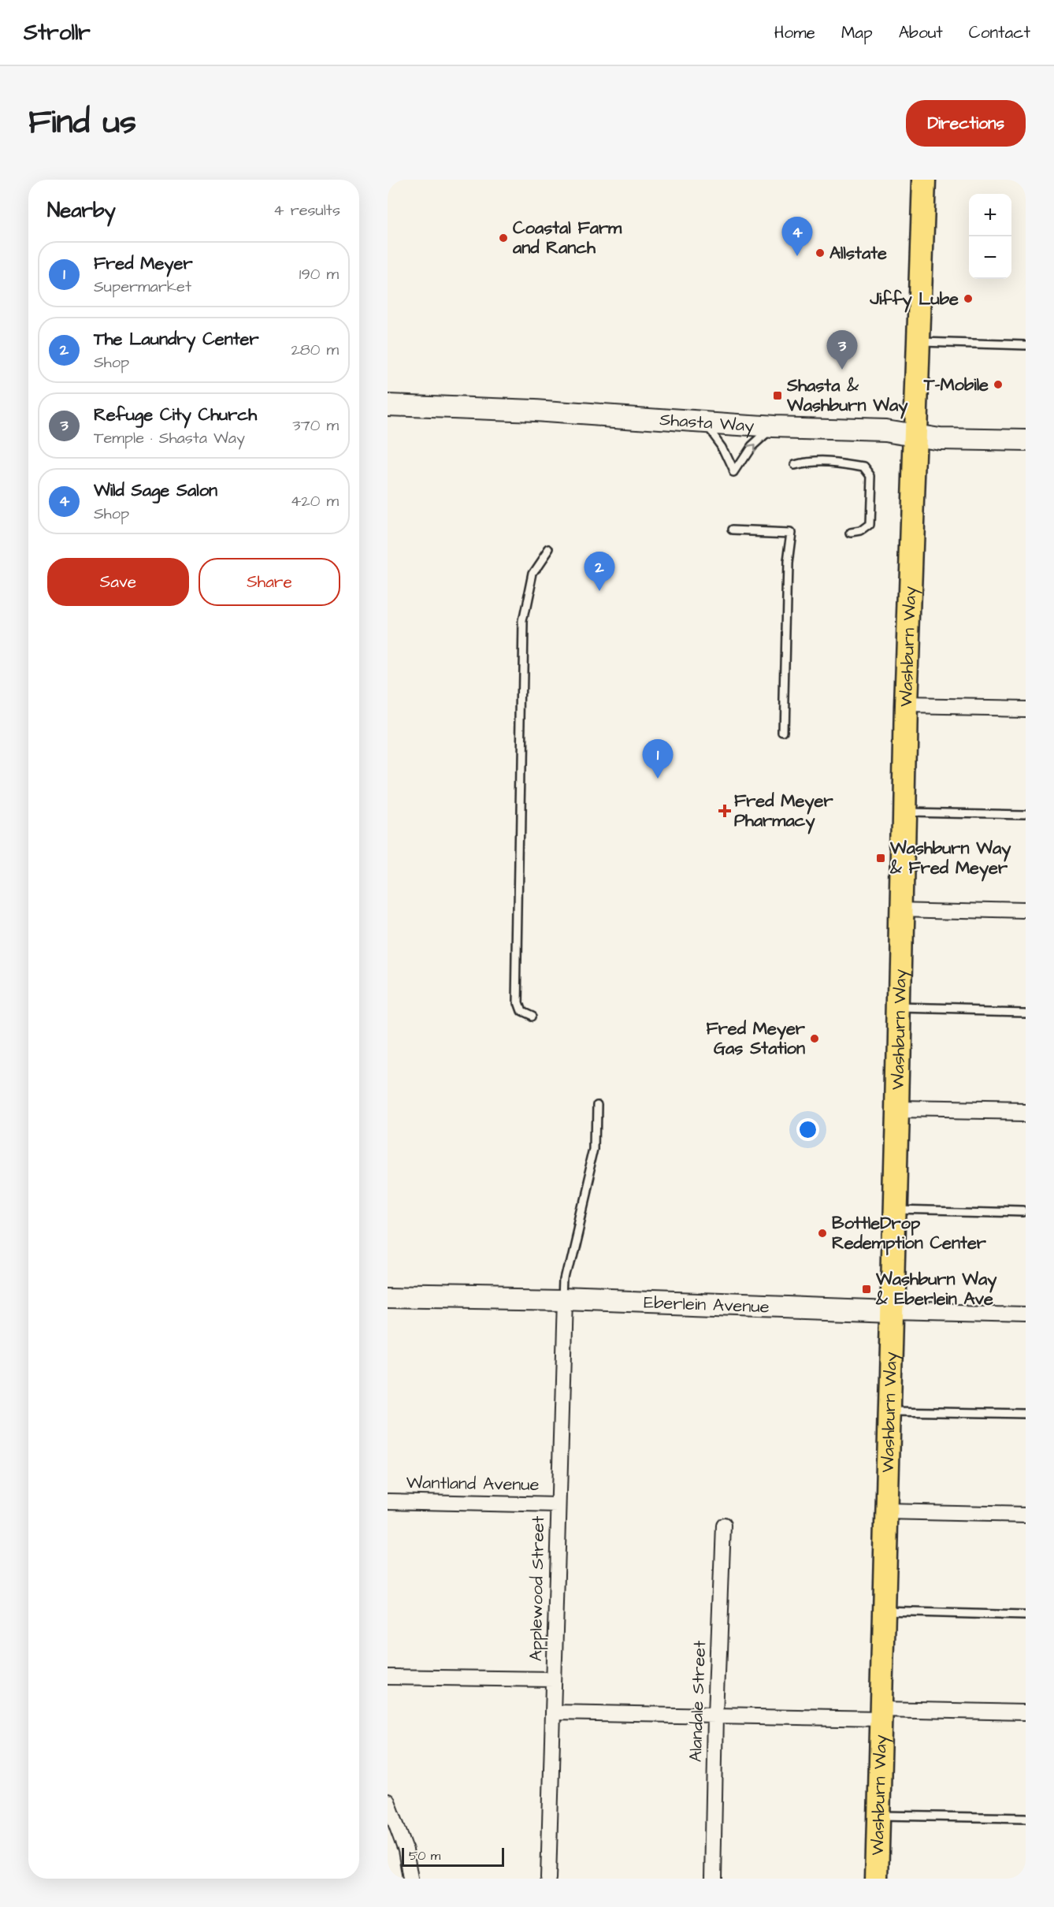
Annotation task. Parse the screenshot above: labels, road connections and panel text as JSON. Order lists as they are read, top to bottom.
{
  "streets": {
    "main road": ["Shasta Way", "Washburn Way", "Eberlein Avenue"],
    "street": ["Wantland Avenue", "Applewood Street", "Alandale Street"]
  },
  "crossings": [
    ["Shasta Way", "Washburn Way"],
    ["Washburn Way", "Eberlein Avenue"],
    ["Eberlein Avenue", "Applewood Street"],
    ["Wantland Avenue", "Applewood Street"]
  ],
  "places": {
    "other": [
      "Coastal Farm and Ranch",
      "Allstate",
      "Jiffy Lube",
      "T-Mobile",
      "Fred Meyer Gas Station",
      "BottleDrop Redemption Center"
    ],
    "transit": ["Shasta & Washburn Way", "Washburn Way & Fred Meyer", "Washburn Way & Eberlein Ave"],
    "health": ["Fred Meyer Pharmacy"]
  },
  "scale_bar": "50 m",
  "page": {
    "header": "Strollr",
    "nav": [
      "Home",
      "Map",
      "About",
      "Contact"
    ],
    "title": "Find us",
    "buttons": [
      "Directions",
      ["Save", "Share"]
    ],
    "heading": ["Nearby", "4 results"],
    "map_buttons": ["+", "−"],
    "pins": [
      "4",
      "3",
      "2",
      "1"
    ],
    "list": [
      {
        "mark": "1",
        "name": "Fred Meyer",
        "note": "Supermarket",
        "value": "190 m"
      },
      {
        "mark": "2",
        "name": "The Laundry Center",
        "note": "Shop",
        "value": "280 m"
      },
      {
        "mark": "3",
        "name": "Refuge City Church",
        "note": "Temple · Shasta Way",
        "value": "370 m"
      },
      {
        "mark": "4",
        "name": "Wild Sage Salon",
        "note": "Shop",
        "value": "420 m"
      }
    ],
    "scale": "50 m"
  }
}
